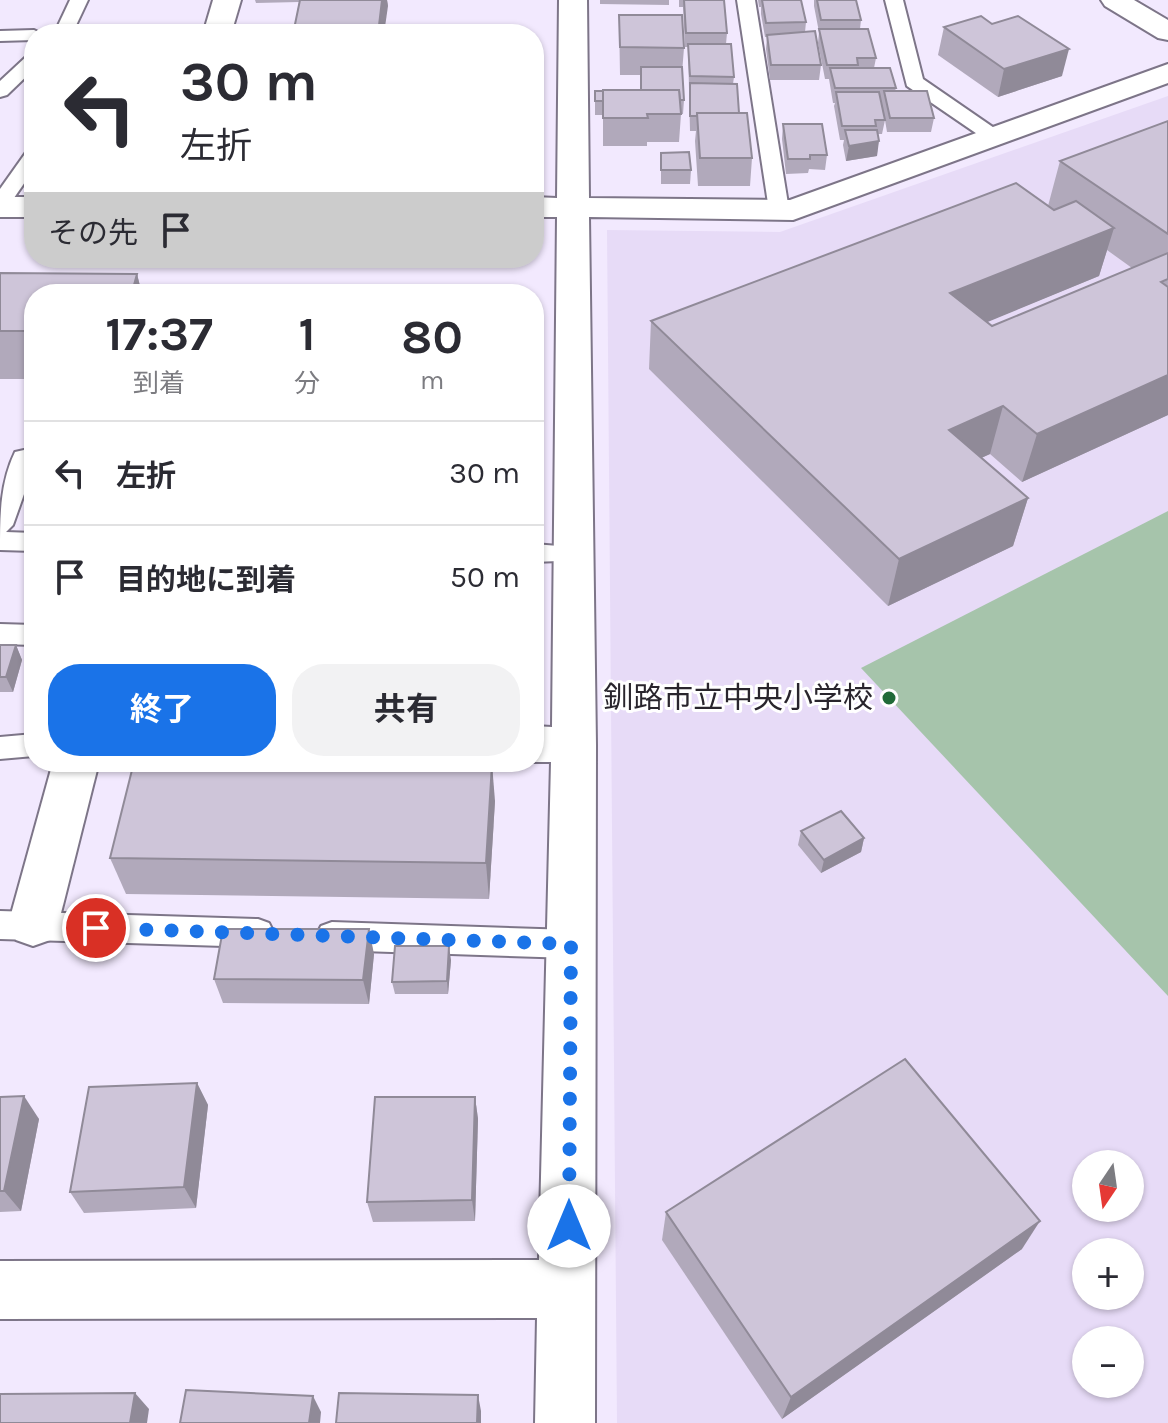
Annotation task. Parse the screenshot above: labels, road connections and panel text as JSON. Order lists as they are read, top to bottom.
{
  "places": ["釧路市立中央小学校"],
  "north": "bottom",
  "page": {
    "turn": ["30 m", "左折"],
    "then": "その先",
    "eta": [
      "17:37",
      "到着",
      "1",
      "分",
      "80",
      "m"
    ],
    "list": [
      {
        "name": "左折",
        "value": "30 m"
      },
      {
        "name": "目的地に到着",
        "value": "50 m"
      }
    ],
    "buttons": ["終了", "共有"],
    "map_buttons": ["+", "−"]
  }
}
